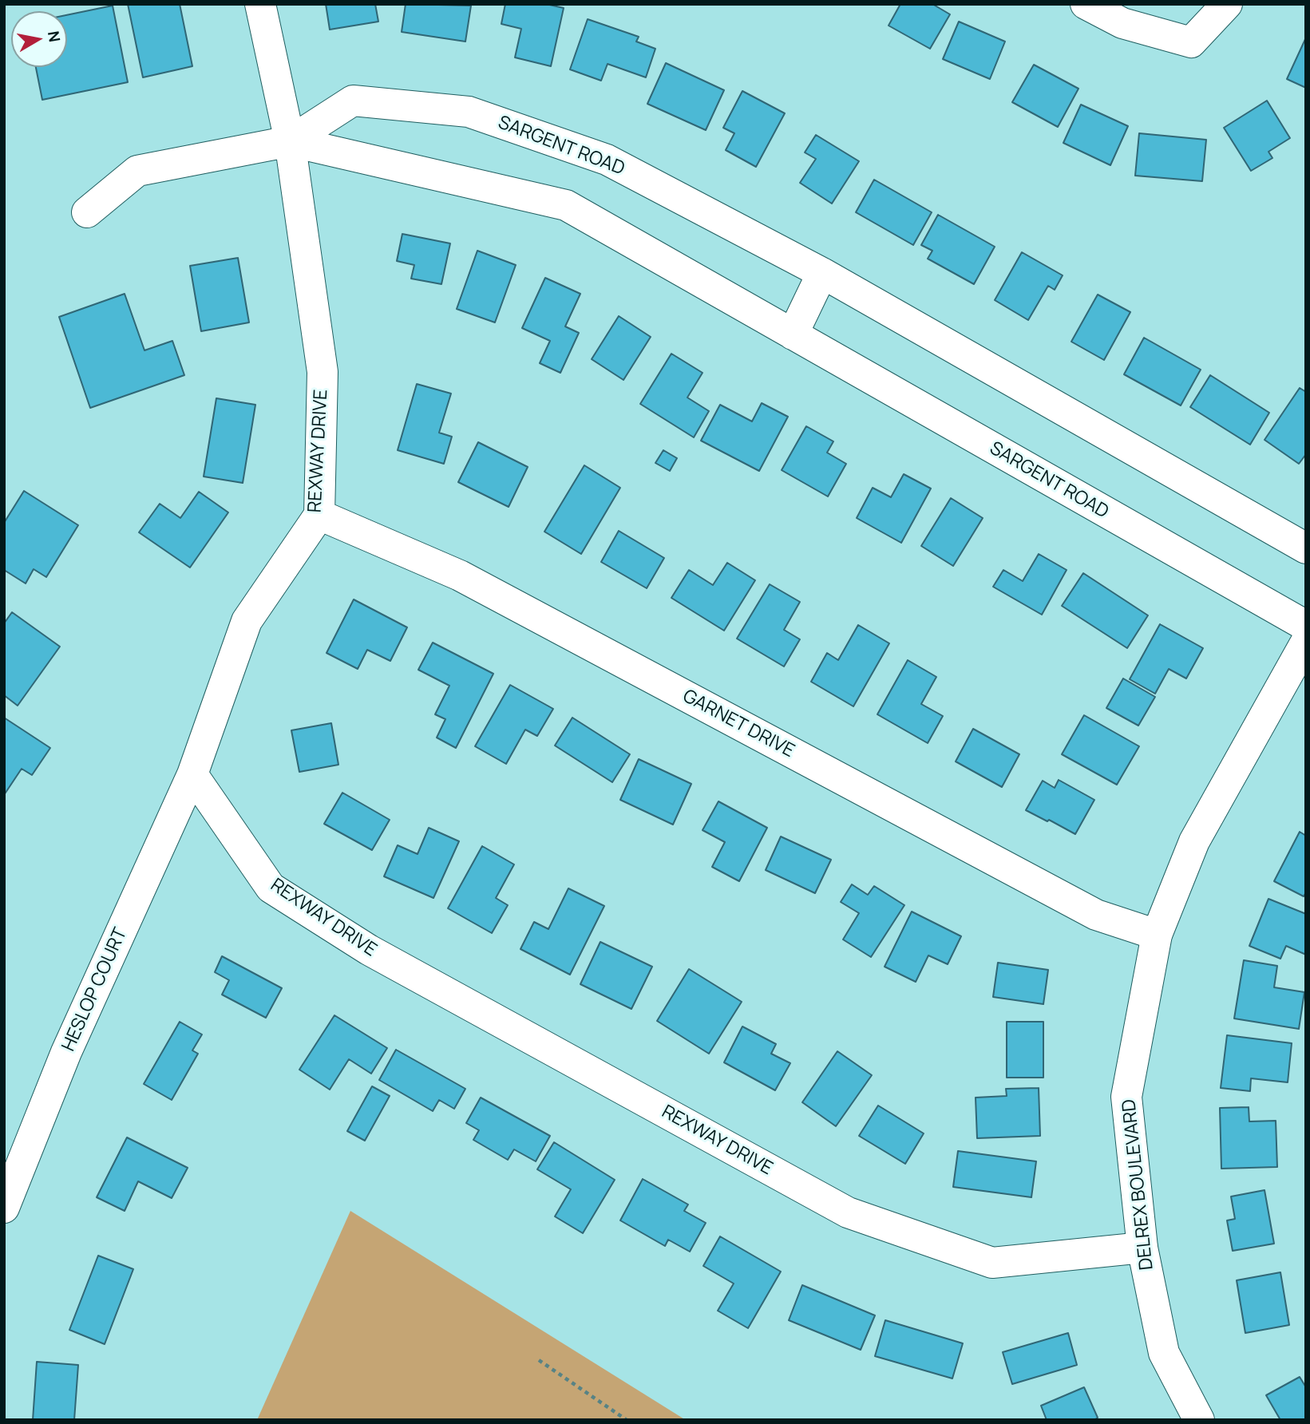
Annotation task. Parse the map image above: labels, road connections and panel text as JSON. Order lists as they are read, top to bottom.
{
  "streets": {
    "street": [
      "SARGENT ROAD",
      "REXWAY DRIVE",
      "GARNET DRIVE",
      "HESLOP COURT",
      "DELREX BOULEVARD"
    ]
  },
  "crossings": [
    ["SARGENT ROAD", "REXWAY DRIVE"],
    ["REXWAY DRIVE", "GARNET DRIVE"],
    ["REXWAY DRIVE", "HESLOP COURT"],
    ["REXWAY DRIVE", "DELREX BOULEVARD"],
    ["GARNET DRIVE", "DELREX BOULEVARD"]
  ],
  "north": "right"
}
